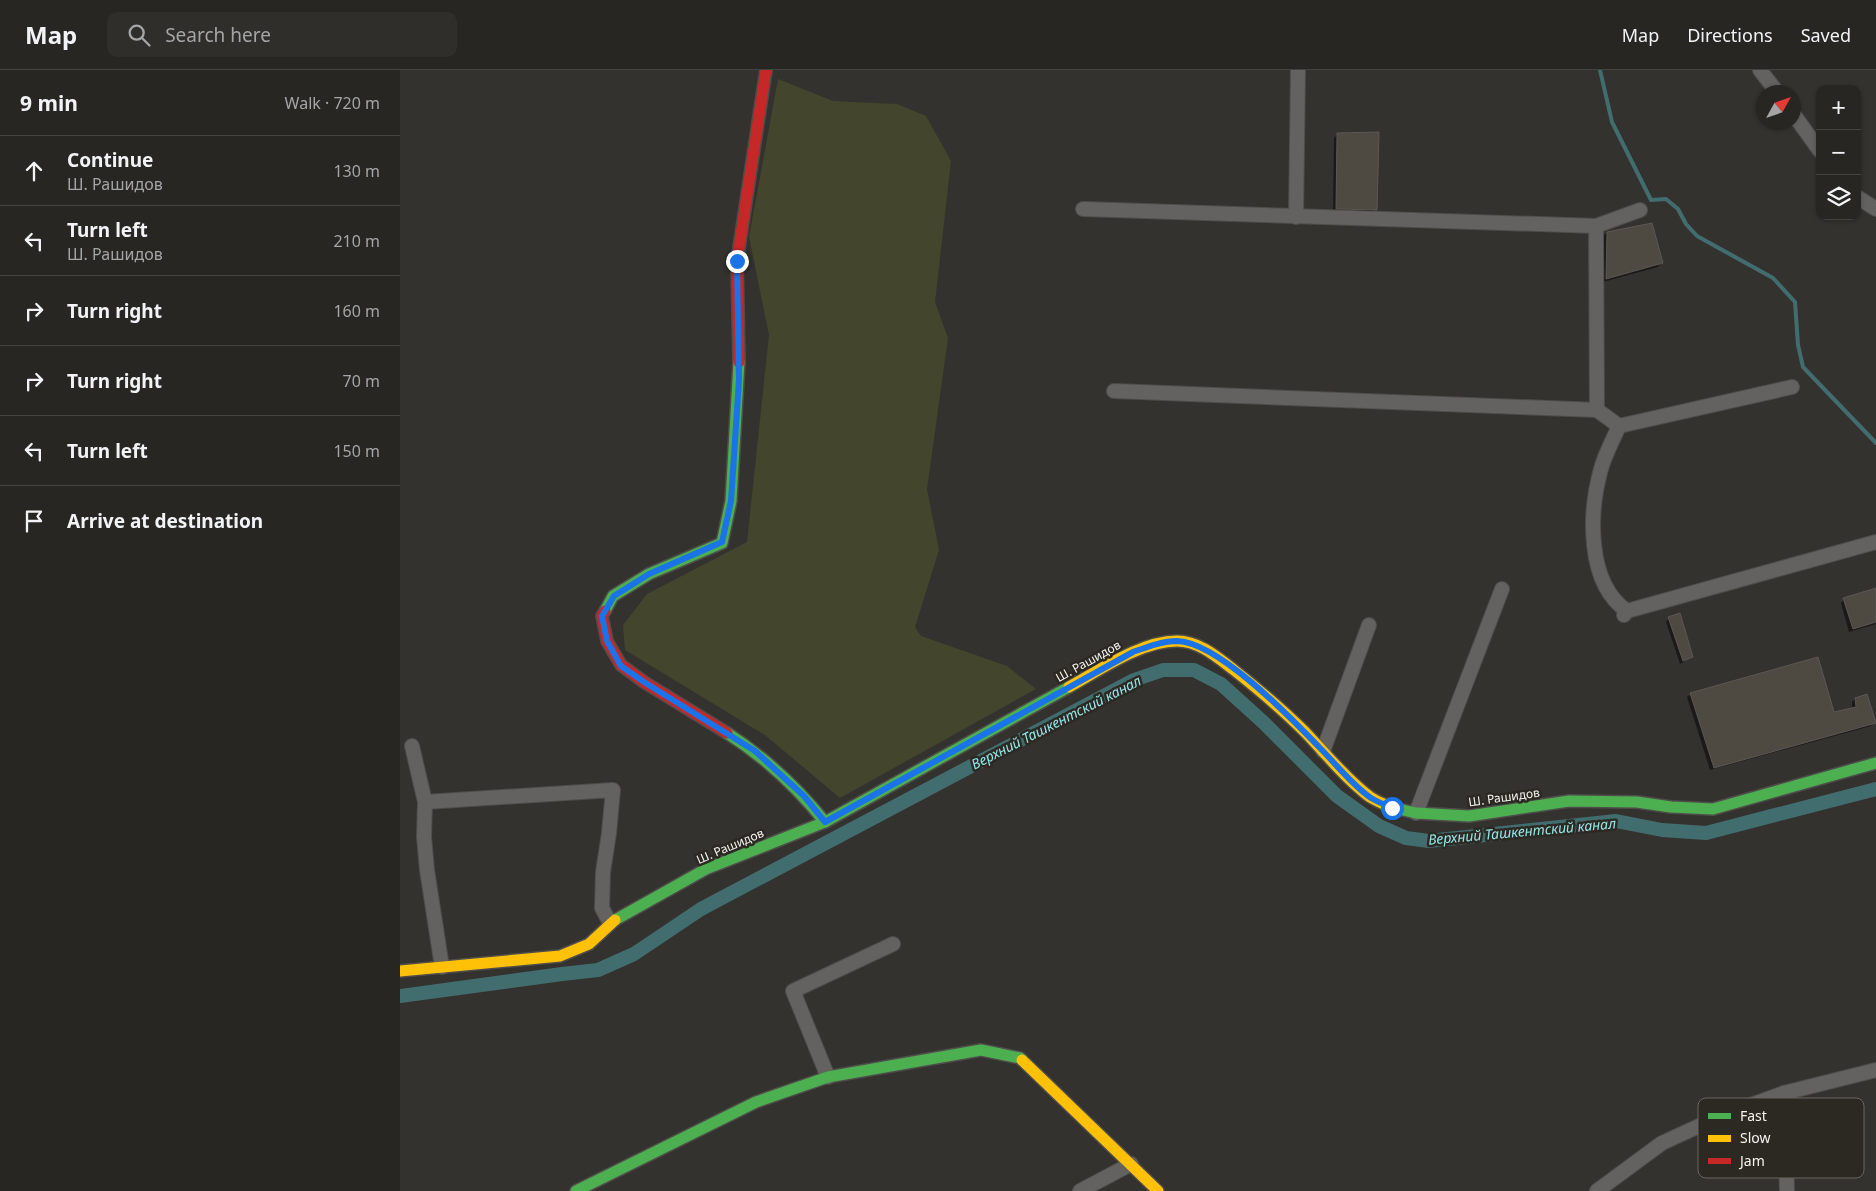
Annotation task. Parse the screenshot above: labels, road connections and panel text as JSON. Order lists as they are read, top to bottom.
{
  "streets": {
    "street": ["Ш. Рашидов"]
  },
  "water": ["Верхний Ташкентский канал"],
  "legend": ["Fast", "Slow", "Jam"],
  "north": "top right",
  "page": {
    "header": "Map",
    "search": "Search here",
    "nav": ["Map", "Directions", "Saved"],
    "heading": ["9 min", "Walk · 720 m"],
    "map_buttons": ["+", "−"],
    "list": [
      ["Continue", "Ш. Рашидов", "130 m"],
      ["Turn left", "Ш. Рашидов", "210 m"],
      ["Turn right", "160 m"],
      ["Turn right", "70 m"],
      ["Turn left", "150 m"],
      "Arrive at destination"
    ]
  }
}
